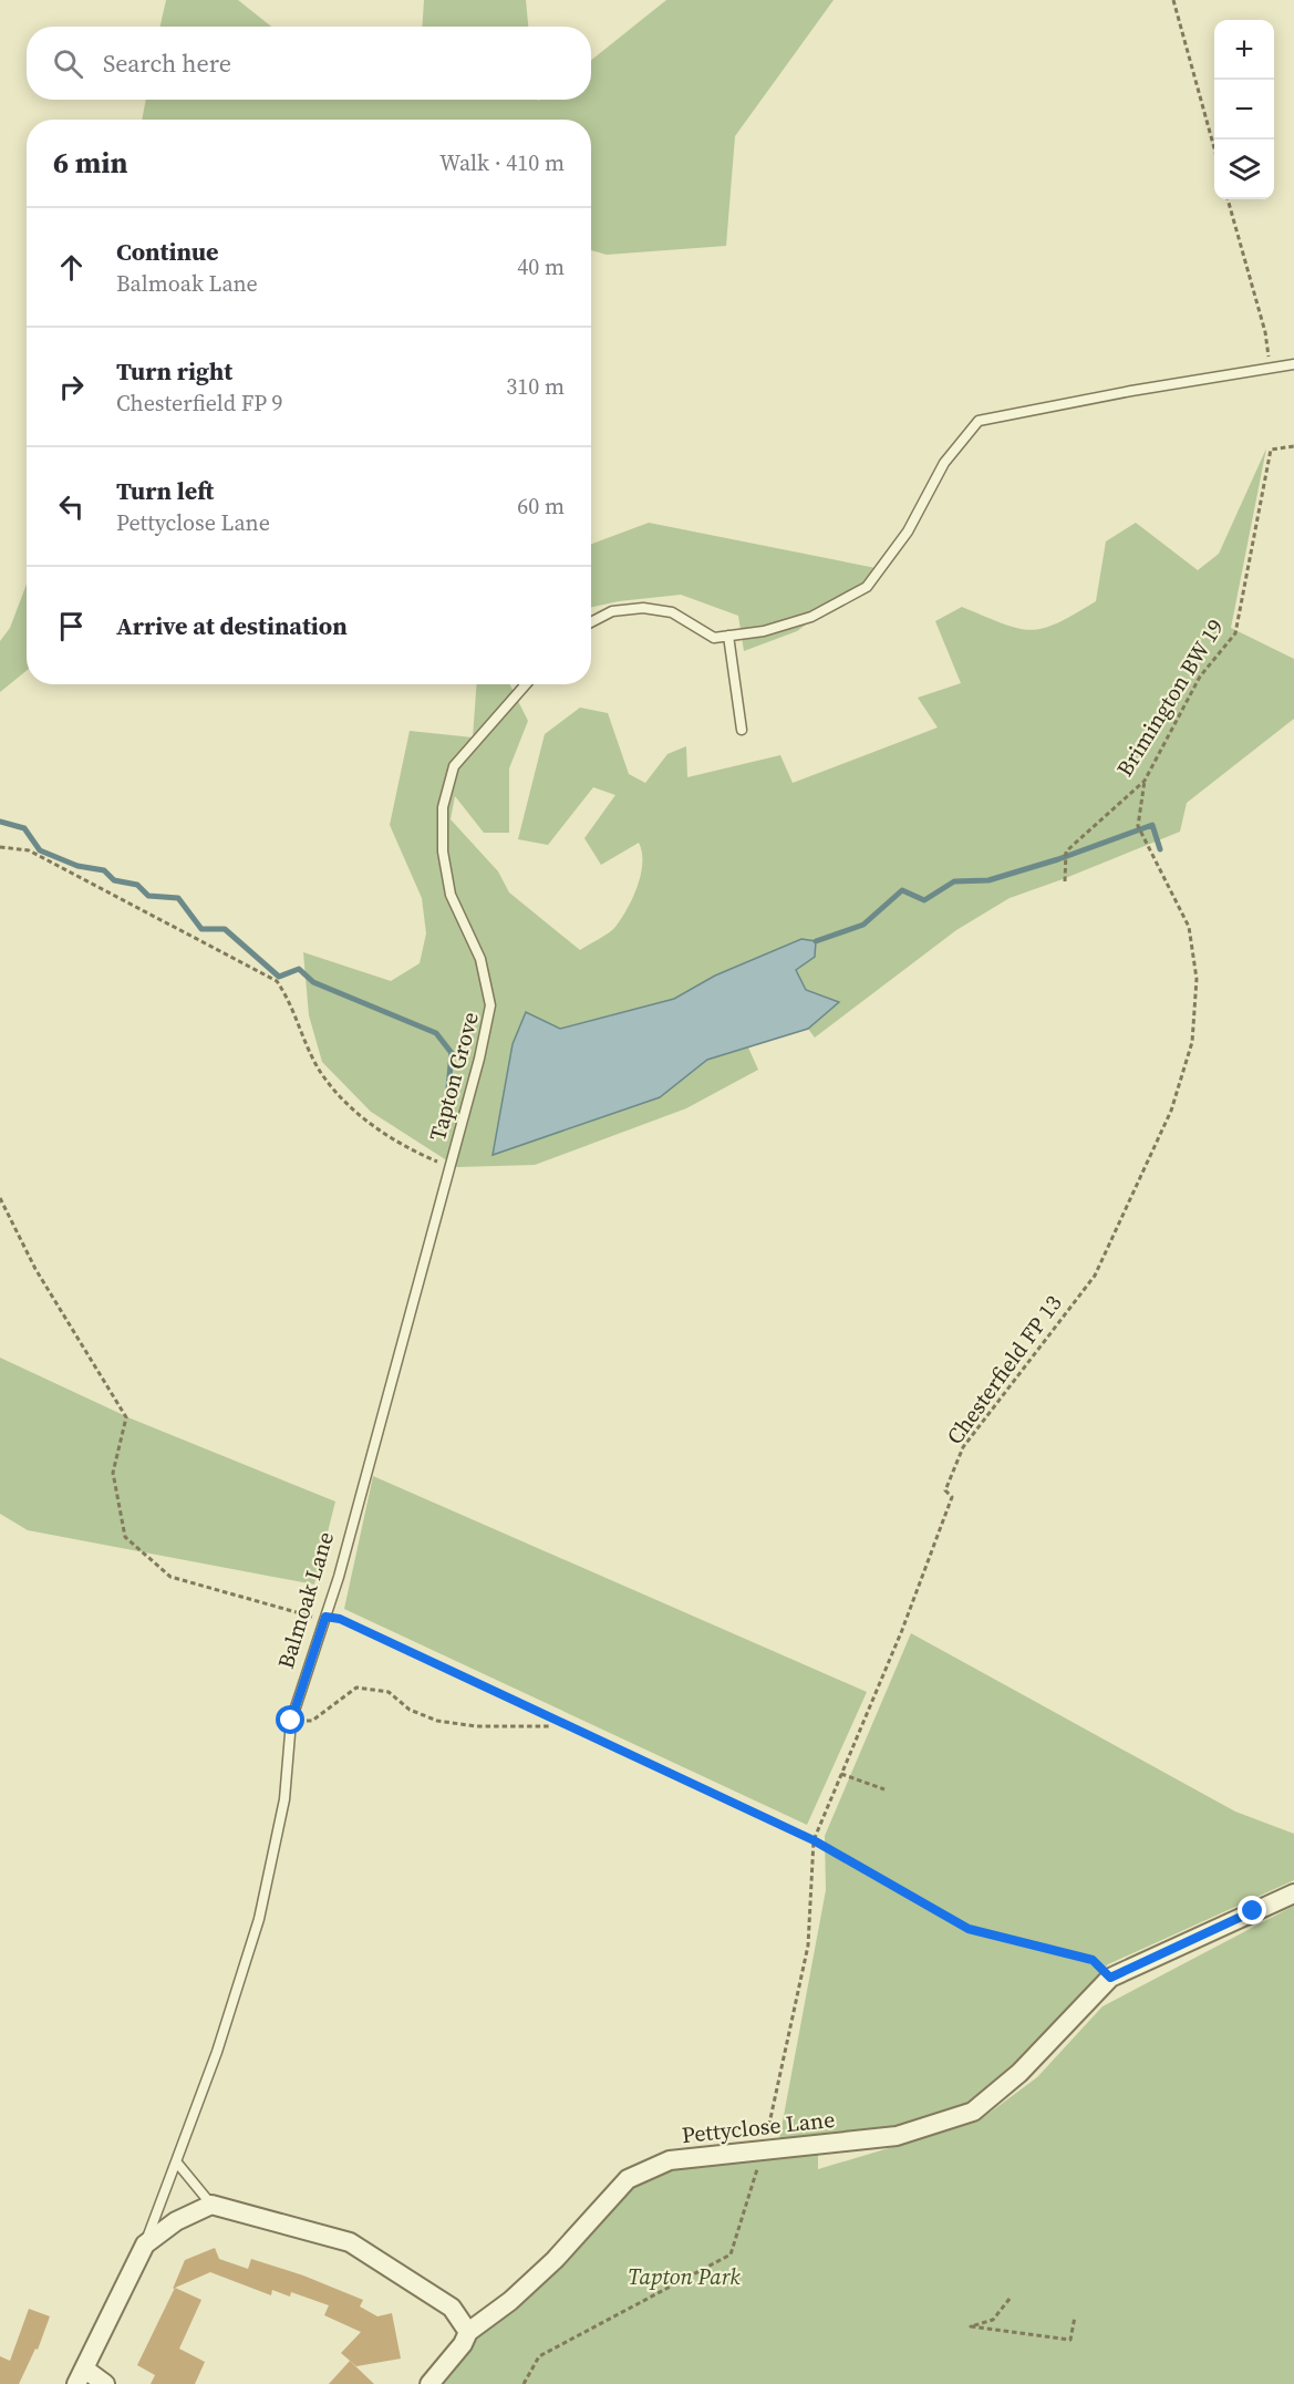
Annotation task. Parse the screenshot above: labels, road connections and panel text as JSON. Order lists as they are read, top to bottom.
{
  "streets": {
    "street": ["Balmoak Lane", "Pettyclose Lane"],
    "lane": ["Tapton Grove"],
    "path": ["Brimington BW 19", "Chesterfield FP 13"]
  },
  "crossings": [
    ["Brimington BW 19", "Chesterfield FP 13"],
    ["Tapton Grove", "Balmoak Lane"],
    ["Chesterfield FP 13", "Pettyclose Lane"]
  ],
  "parks": ["Tapton Park"],
  "page": {
    "map_buttons": ["+", "−"],
    "search": "Search here",
    "heading": ["6 min", "Walk · 410 m"],
    "list": [
      ["Continue", "Balmoak Lane", "40 m"],
      ["Turn right", "Chesterfield FP 9", "310 m"],
      ["Turn left", "Pettyclose Lane", "60 m"],
      "Arrive at destination"
    ]
  }
}
